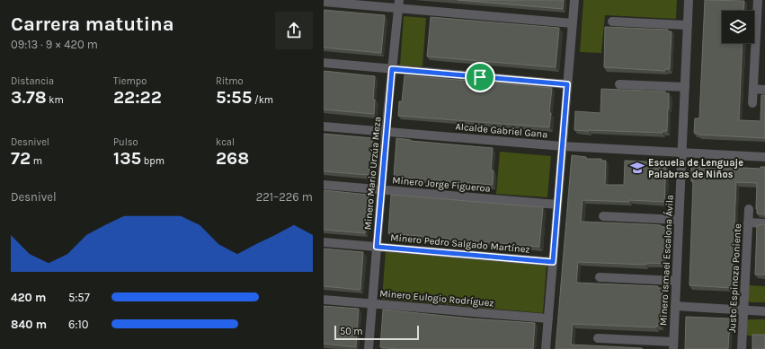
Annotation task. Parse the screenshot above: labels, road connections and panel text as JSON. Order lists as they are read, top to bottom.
{
  "streets": {
    "street": [
      "Alcalde Gabriel Gana",
      "Minero Mario Urzúa Meza",
      "Minero Jorge Figueroa",
      "Minero Pedro Salgado Martínez",
      "Minero Ismael Escalona Ávila",
      "Justo Espinoza Poniente",
      "Minero Eulogio Rodríguez"
    ]
  },
  "crossings": [
    ["Alcalde Gabriel Gana", "Minero Mario Urzúa Meza"],
    ["Alcalde Gabriel Gana", "Minero Ismael Escalona Ávila"],
    ["Minero Mario Urzúa Meza", "Minero Jorge Figueroa"],
    ["Minero Mario Urzúa Meza", "Minero Pedro Salgado Martínez"],
    ["Minero Mario Urzúa Meza", "Minero Eulogio Rodríguez"]
  ],
  "places": {
    "school or university": ["Escuela de Lenguaje Palabras de Niños"]
  },
  "scale_bar": "50 m",
  "page": {
    "heading": ["Carrera matutina", "09:13 · 9 × 420 m"],
    "stats": [
      ["Distancia", "3.78 km"],
      ["Tiempo", "22:22"],
      ["Ritmo", "5:55 /km"],
      ["Desnivel", "72 m"],
      ["Pulso", "135 bpm"],
      ["kcal", "268"]
    ],
    "chart": ["Desnivel", "221–226 m"],
    "list": [
      {
        "name": "420 m",
        "note": "5:57"
      },
      {
        "name": "840 m",
        "note": "6:10"
      }
    ],
    "scale": "50 m"
  }
}
